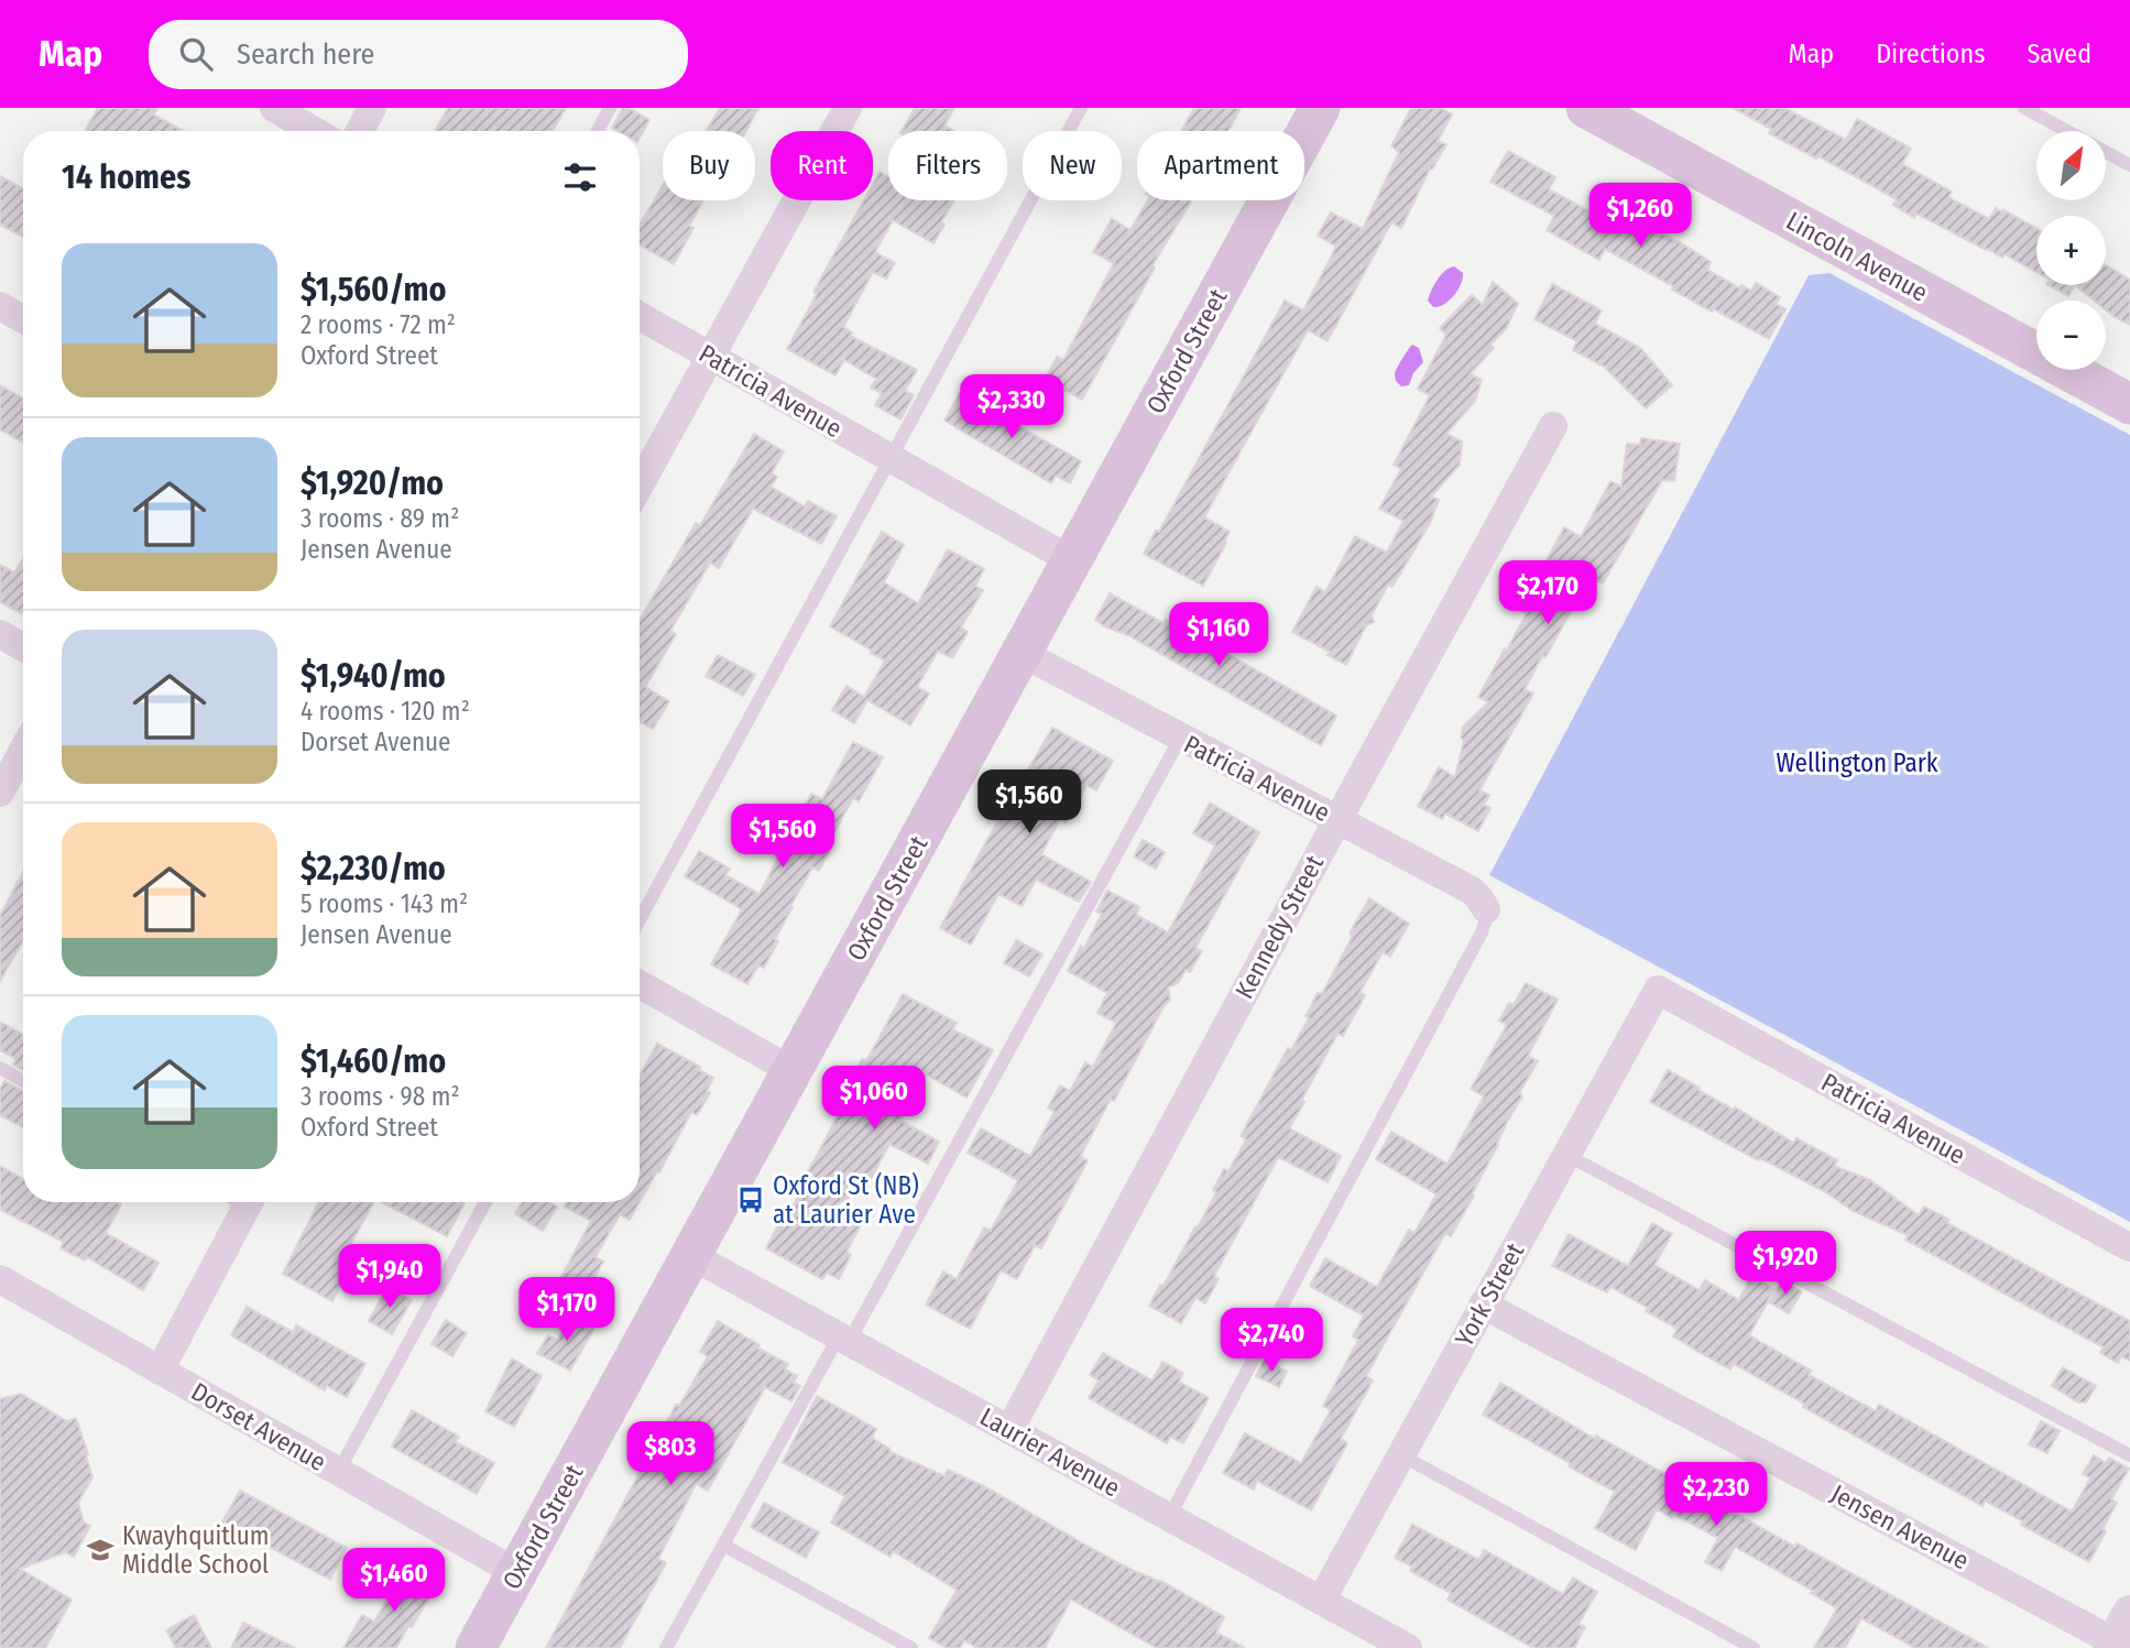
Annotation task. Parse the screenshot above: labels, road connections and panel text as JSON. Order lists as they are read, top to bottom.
{
  "streets": {
    "main road": ["Lincoln Avenue", "Oxford Street"],
    "street": [
      "Patricia Avenue",
      "Kennedy Street",
      "York Street",
      "Dorset Avenue",
      "Laurier Avenue",
      "Jensen Avenue"
    ]
  },
  "crossings": [
    ["Oxford Street", "Patricia Avenue"],
    ["Oxford Street", "Dorset Avenue"],
    ["Oxford Street", "Laurier Avenue"],
    ["Patricia Avenue", "Kennedy Street"],
    ["Patricia Avenue", "York Street"],
    ["Kennedy Street", "Laurier Avenue"],
    ["York Street", "Laurier Avenue"],
    ["York Street", "Jensen Avenue"]
  ],
  "parks": ["Wellington Park"],
  "places": {
    "bus stop": ["Oxford St (NB) at Laurier Ave"],
    "school or university": ["Kwayhquitlum Middle School"]
  },
  "north": "top right",
  "page": {
    "header": "Map",
    "search": "Search here",
    "nav": ["Map", "Directions", "Saved"],
    "map_buttons": ["+", "−"],
    "chip": [
      "Buy",
      "Rent",
      "Filters",
      "New",
      "Apartment"
    ],
    "heading": "14 homes",
    "price": [
      "$1,260",
      "$2,330",
      "$2,170",
      "$1,160",
      "$1,560",
      "$1,560",
      "$1,060",
      "$1,920",
      "$1,940",
      "$1,170",
      "$2,740",
      "$803",
      "$2,230",
      "$1,460"
    ],
    "list": [
      {
        "name": "$1,560/mo",
        "note": "2 rooms · 72 m² · Oxford Street"
      },
      {
        "name": "$1,920/mo",
        "note": "3 rooms · 89 m² · Jensen Avenue"
      },
      {
        "name": "$1,940/mo",
        "note": "4 rooms · 120 m² · Dorset Avenue"
      },
      {
        "name": "$2,230/mo",
        "note": "5 rooms · 143 m² · Jensen Avenue"
      },
      {
        "name": "$1,460/mo",
        "note": "3 rooms · 98 m² · Oxford Street"
      }
    ]
  }
}
